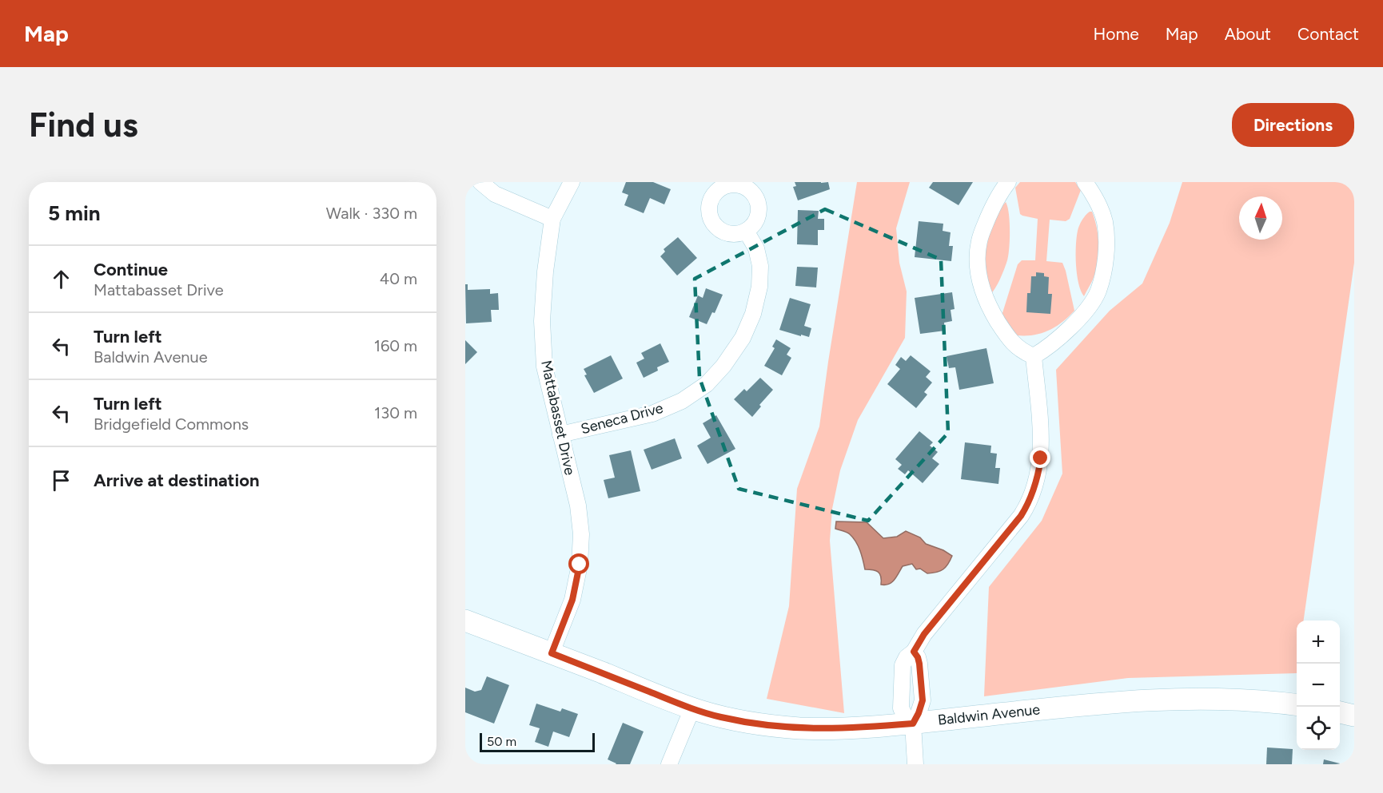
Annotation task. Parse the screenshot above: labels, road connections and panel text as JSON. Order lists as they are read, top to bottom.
{
  "streets": {
    "street": ["Mattabasset Drive", "Seneca Drive", "Baldwin Avenue"]
  },
  "crossings": [
    ["Mattabasset Drive", "Seneca Drive"],
    ["Mattabasset Drive", "Baldwin Avenue"]
  ],
  "scale_bar": "50 m",
  "north": "top",
  "page": {
    "header": "Map",
    "nav": [
      "Home",
      "Map",
      "About",
      "Contact"
    ],
    "buttons": "Directions",
    "title": "Find us",
    "heading": ["5 min", "Walk · 330 m"],
    "list": [
      ["Continue", "Mattabasset Drive", "40 m"],
      ["Turn left", "Baldwin Avenue", "160 m"],
      ["Turn left", "Bridgefield Commons", "130 m"],
      "Arrive at destination"
    ],
    "map_buttons": ["+", "−"],
    "scale": "50 m"
  }
}
